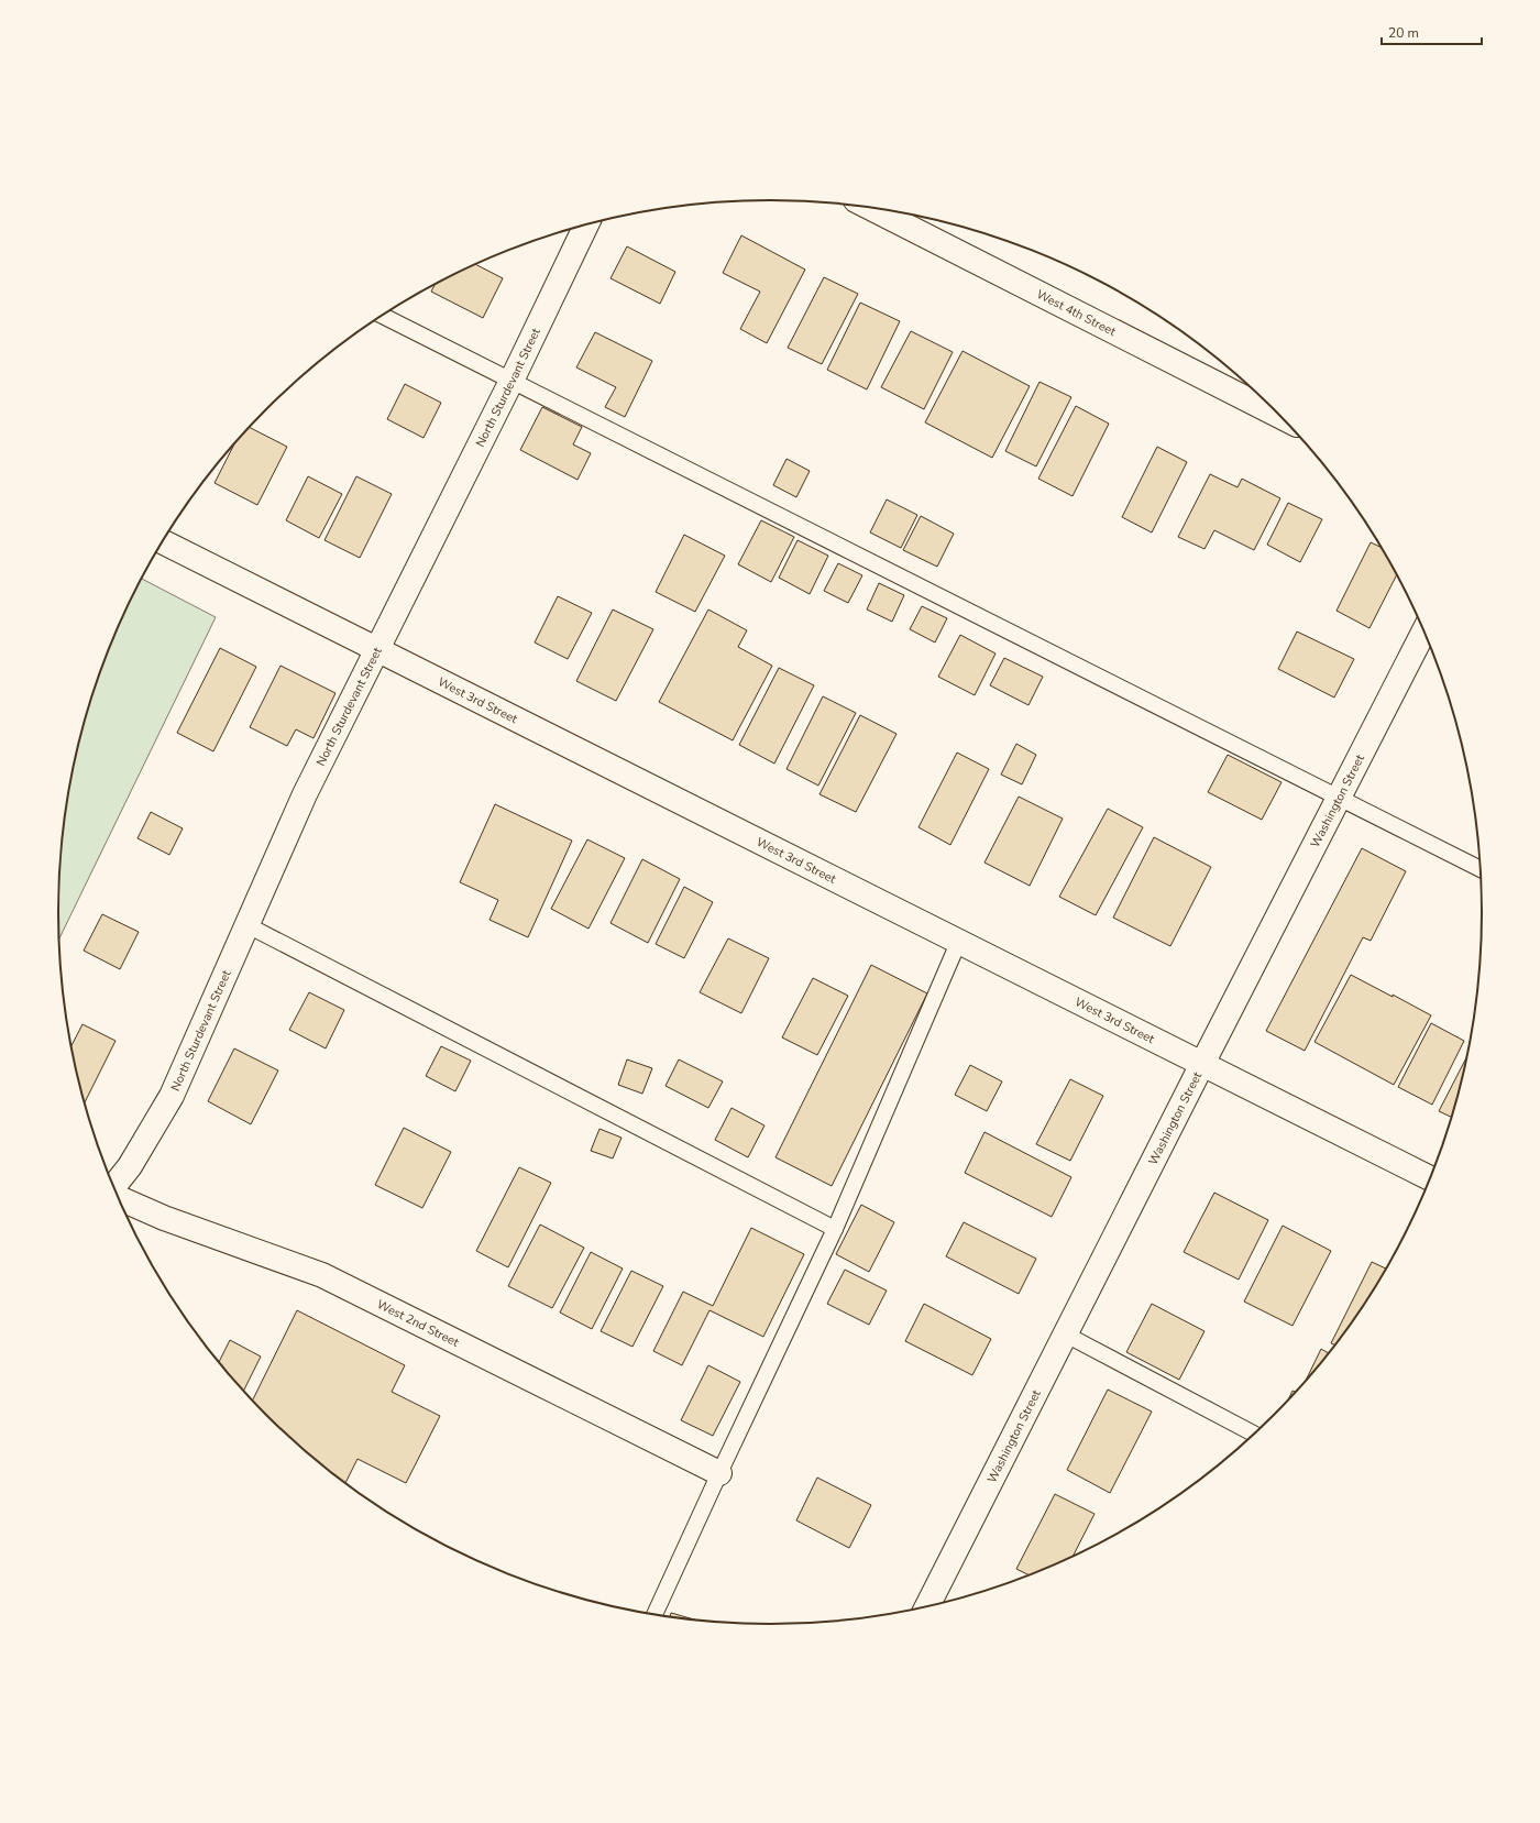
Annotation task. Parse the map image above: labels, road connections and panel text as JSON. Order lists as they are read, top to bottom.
{
  "streets": {
    "street": [
      "West 4th Street",
      "North Sturdevant Street",
      "West 3rd Street",
      "Washington Street",
      "West 2nd Street"
    ]
  },
  "crossings": [
    ["North Sturdevant Street", "West 3rd Street"],
    ["West 3rd Street", "Washington Street"]
  ],
  "scale_bar": "20 m"
}
